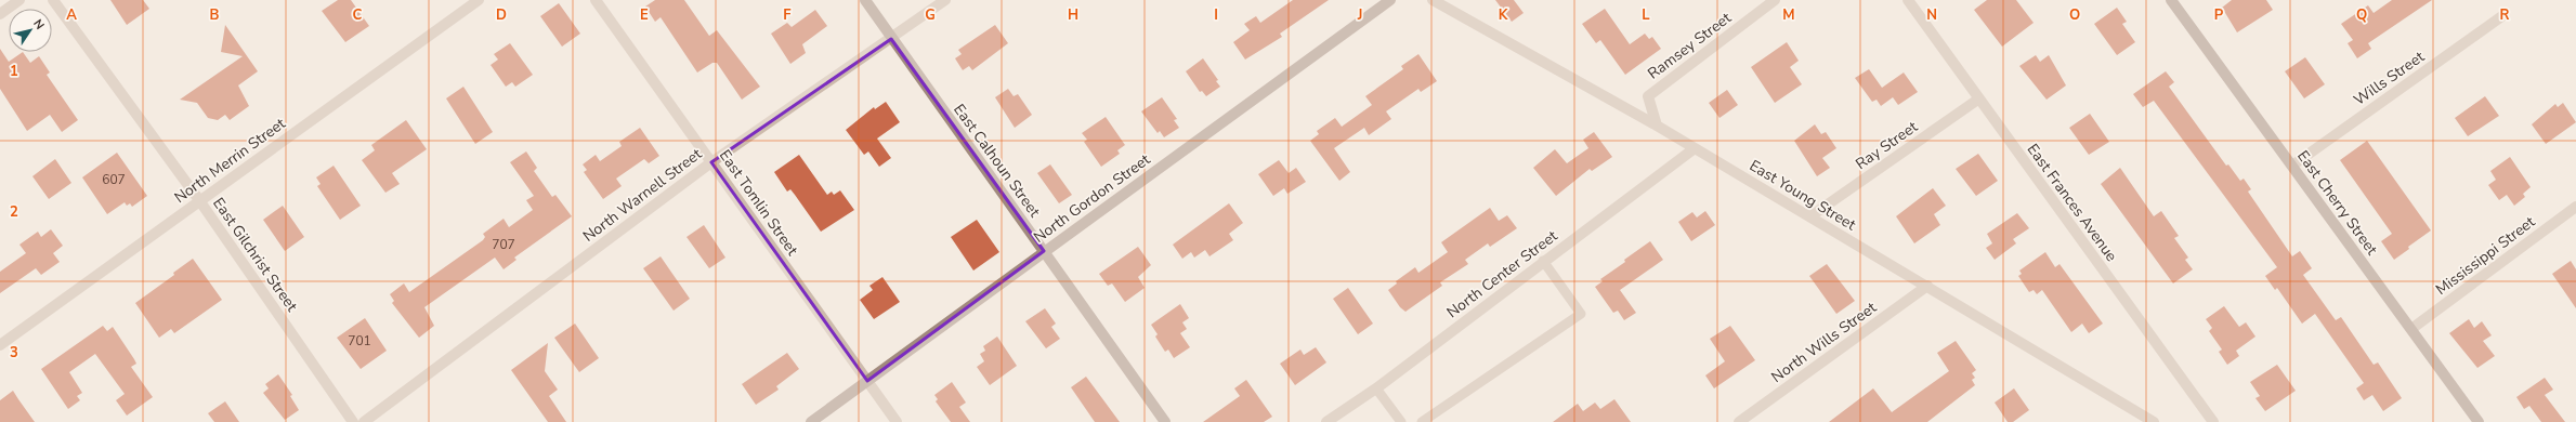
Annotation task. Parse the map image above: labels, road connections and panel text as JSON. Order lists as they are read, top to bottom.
{
  "streets": {
    "street": [
      "Ramsey Street",
      "Wills Street",
      "Ray Street",
      "North Merrin Street",
      "East Calhoun Street",
      "North Warnell Street",
      "East Young Street",
      "North Gordon Street",
      "East Tomlin Street",
      "East Frances Avenue",
      "East Cherry Street",
      "East Gilchrist Street",
      "Mississippi Street",
      "North Center Street",
      "North Wills Street"
    ]
  },
  "crossings": [
    ["Ramsey Street", "East Young Street"],
    ["Wills Street", "East Cherry Street"],
    ["Ray Street", "East Young Street"],
    ["Ray Street", "East Frances Avenue"],
    ["North Merrin Street", "East Gilchrist Street"],
    ["East Calhoun Street", "North Warnell Street"],
    ["East Calhoun Street", "North Gordon Street"],
    ["North Warnell Street", "East Tomlin Street"],
    ["East Young Street", "North Center Street"],
    ["East Young Street", "North Wills Street"],
    ["North Gordon Street", "East Tomlin Street"],
    ["East Cherry Street", "Mississippi Street"]
  ],
  "house_numbers": ["607", "707", "701"],
  "north": "top right",
  "grid": {
    "columns": [
      "A",
      "B",
      "C",
      "D",
      "E",
      "F",
      "G",
      "H",
      "I",
      "J",
      "K",
      "L",
      "M",
      "N",
      "O",
      "P",
      "Q",
      "R"
    ],
    "rows": ["1", "2", "3"]
  }
}
